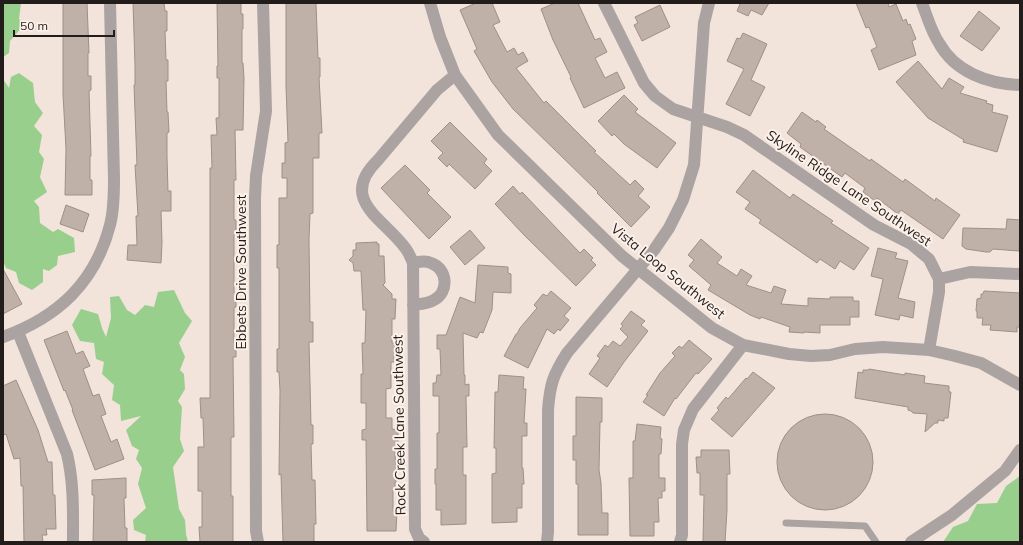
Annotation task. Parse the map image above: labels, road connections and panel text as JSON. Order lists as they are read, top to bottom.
{
  "streets": {
    "street": [
      "Skyline Ridge Lane Southwest",
      "Vista Loop Southwest",
      "Ebbets Drive Southwest",
      "Rock Creek Lane Southwest"
    ]
  },
  "crossings": [
    ["Skyline Ridge Lane Southwest", "Vista Loop Southwest"]
  ],
  "scale_bar": "50 m"
}
